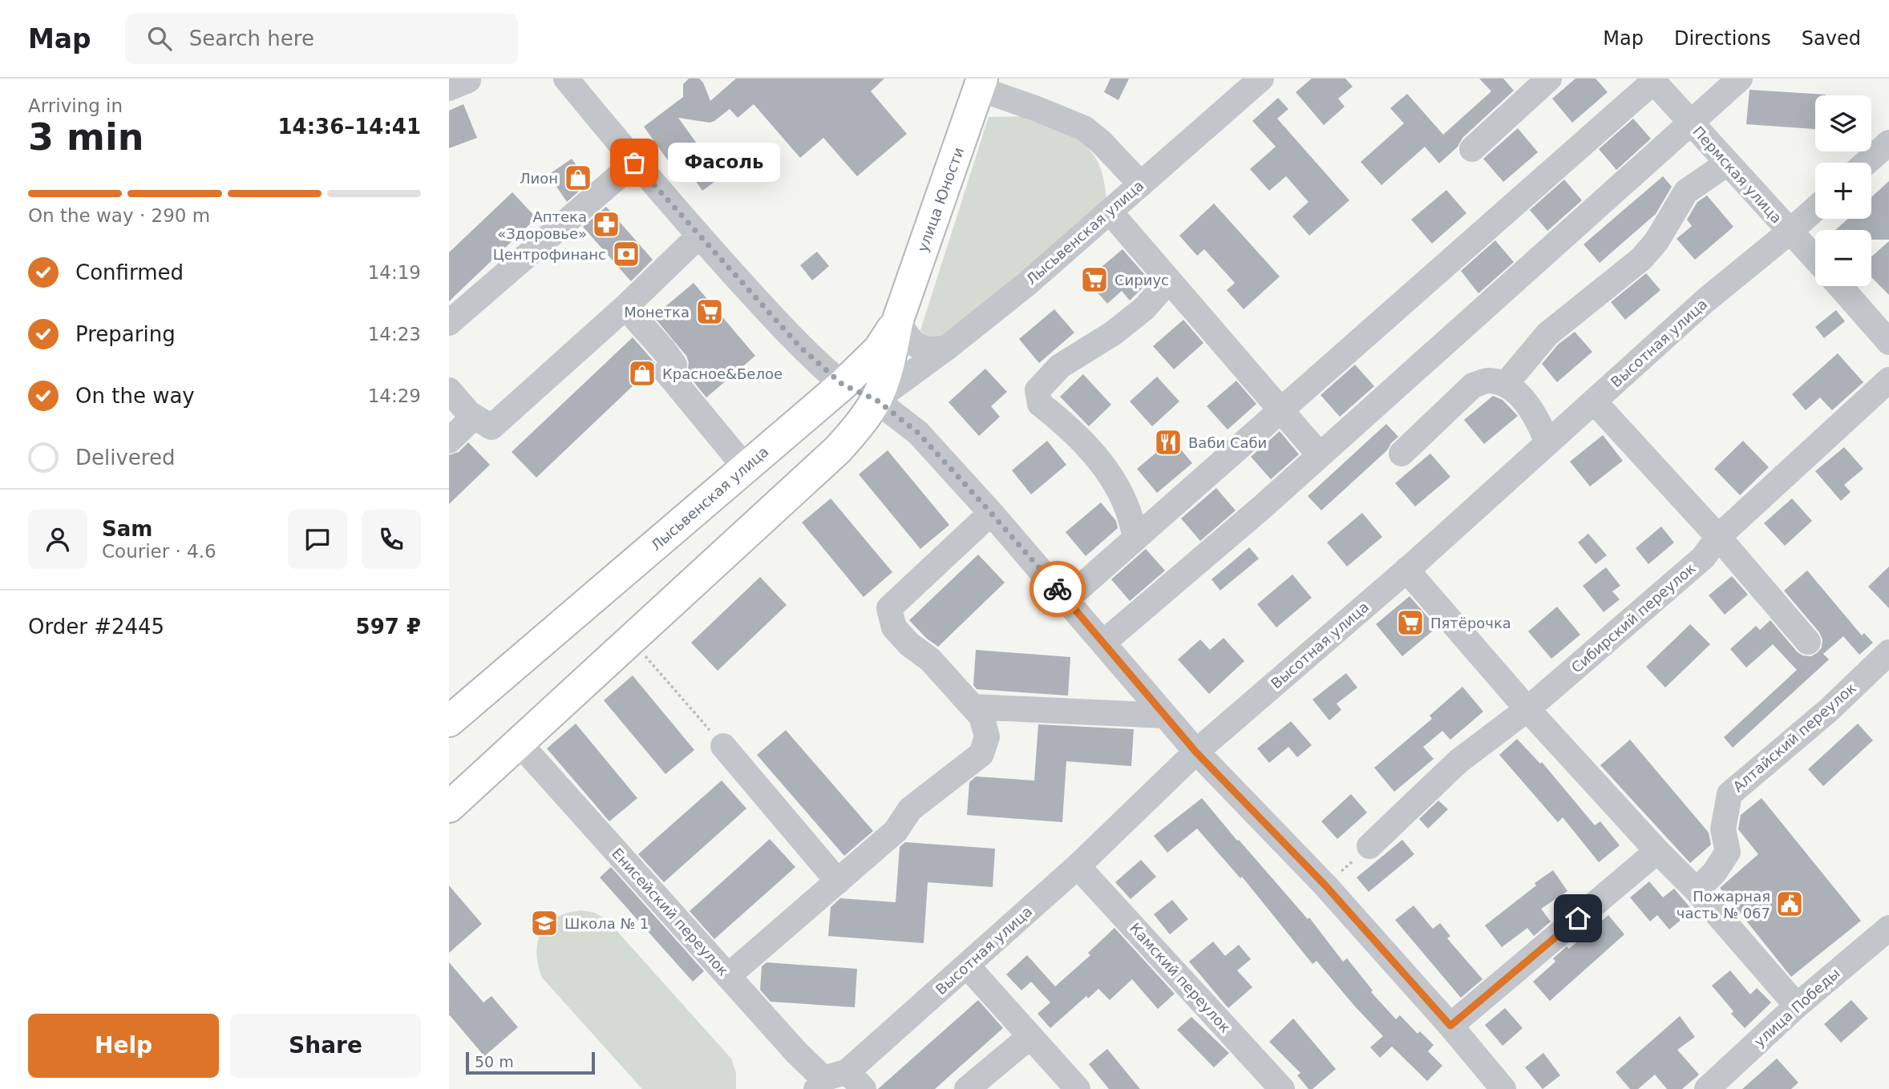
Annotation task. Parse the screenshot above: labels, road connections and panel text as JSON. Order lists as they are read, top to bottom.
{
  "streets": {
    "main road": ["улица Юности", "Лысьвенская улица"],
    "street": [
      "Пермская улица",
      "Высотная улица",
      "Сибирский переулок",
      "Алтайский переулок",
      "Енисейский переулок",
      "Камский переулок",
      "улица Победы"
    ]
  },
  "crossings": [
    ["Пермская улица", "Высотная улица"],
    ["улица Юности", "Лысьвенская улица"],
    ["Лысьвенская улица", "Енисейский переулок"],
    ["Высотная улица", "Енисейский переулок"],
    ["Высотная улица", "Камский переулок"]
  ],
  "places": {
    "other": ["Фасоль"],
    "shop": ["Лион", "Красное&Белое"],
    "pharmacy": ["Аптека «Здоровье»"],
    "bank": ["Центрофинанс"],
    "supermarket": ["Сириус", "Монетка", "Пятёрочка"],
    "restaurant": ["Ваби Саби"],
    "public building": ["Пожарная часть № 067"],
    "school or university": ["Школа № 1"]
  },
  "scale_bar": "50 m",
  "page": {
    "header": "Map",
    "search": "Search here",
    "nav": ["Map", "Directions", "Saved"],
    "heading": ["3 min", "Arriving in", "14:36–14:41"],
    "panel": [
      "Sam",
      "Courier · 4.6",
      "Order #2445",
      "597 ₽"
    ],
    "map_buttons": ["+", "−"],
    "bubble": "Фасоль",
    "bar": "On the way · 290 m",
    "list": [
      ["Confirmed", "14:19"],
      ["Preparing", "14:23"],
      ["On the way", "14:29"],
      "Delivered"
    ],
    "buttons": ["Help", "Share"],
    "scale": "50 m"
  }
}
